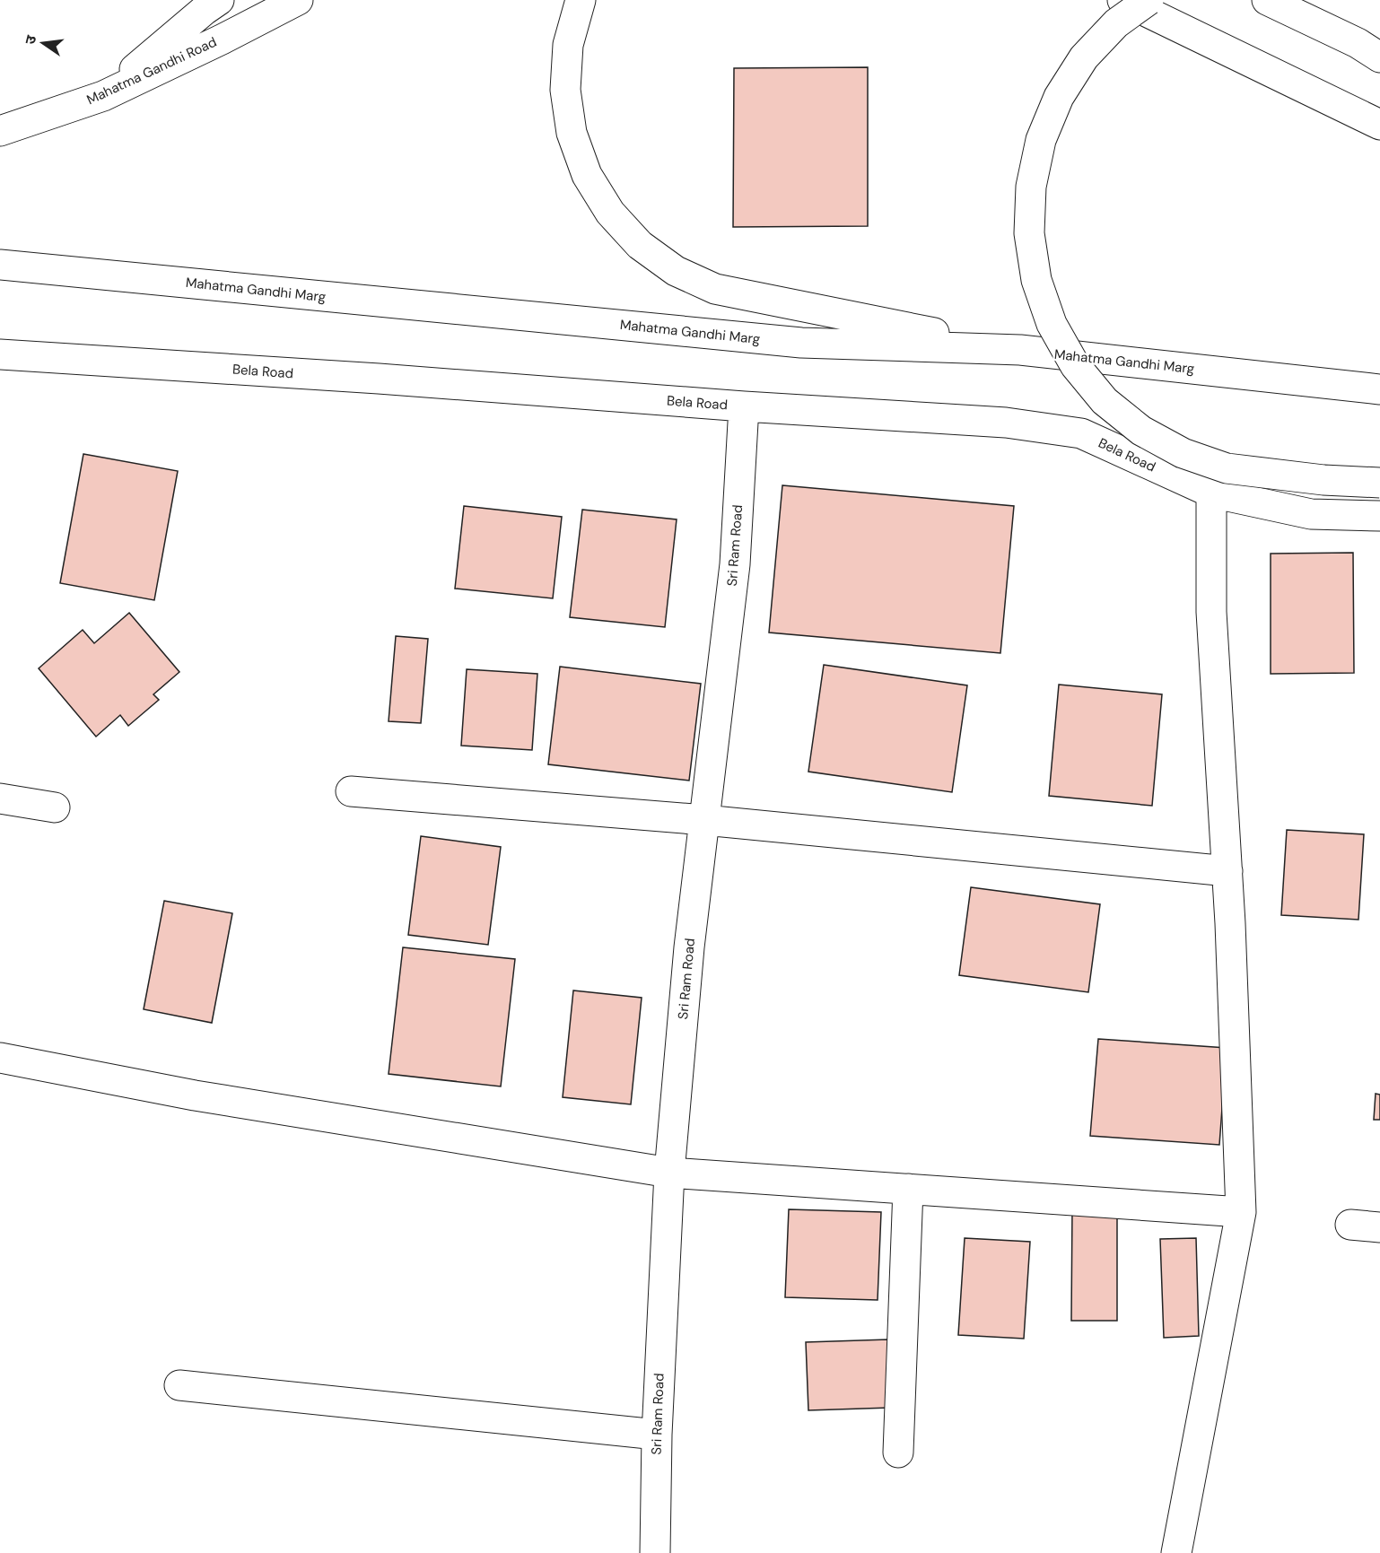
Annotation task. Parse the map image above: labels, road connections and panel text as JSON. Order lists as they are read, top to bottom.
{
  "streets": {
    "main road": [
      "Mahatma Gandhi Road",
      "Mahatma Gandhi Marg",
      "Bela Road",
      "Sri Ram Road"
    ]
  },
  "crossings": [
    ["Bela Road", "Sri Ram Road"]
  ],
  "north": "left"
}
